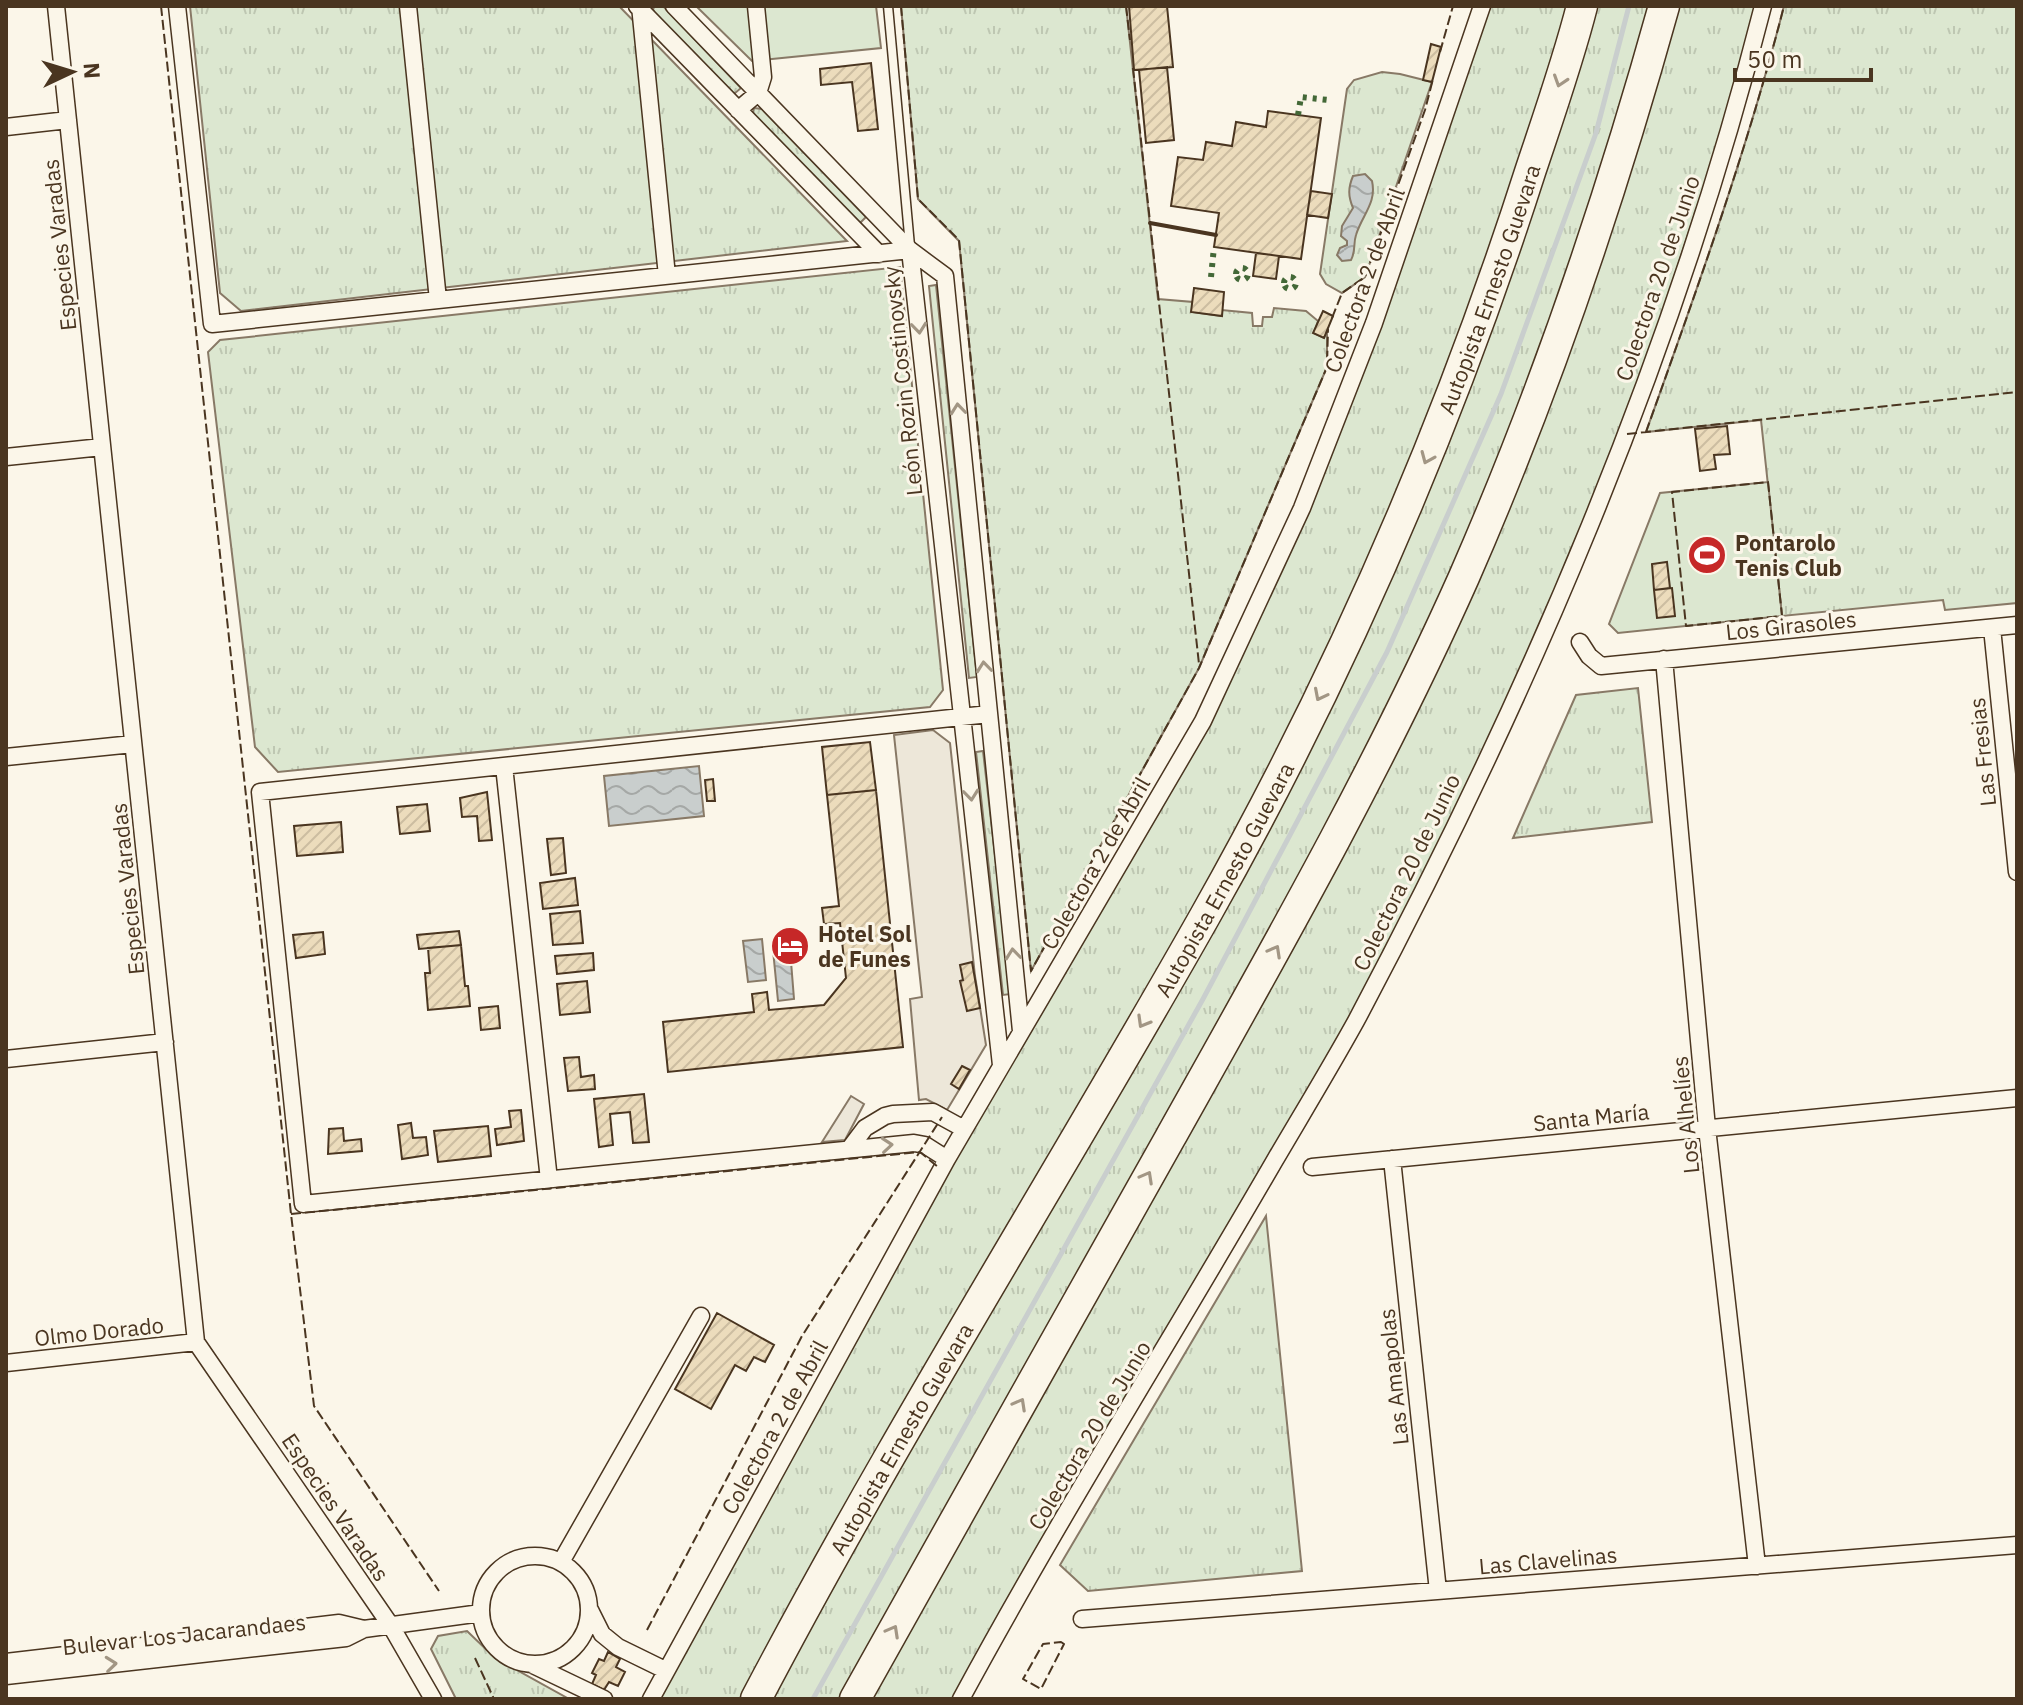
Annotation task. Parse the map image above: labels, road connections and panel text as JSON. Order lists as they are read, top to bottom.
{
  "streets": {
    "highway": ["Autopista Ernesto Guevara"],
    "street": [
      "Especies Varadas",
      "Colectora 20 de Junio",
      "Colectora 2 de Abril",
      "León Rozin Costinovsky",
      "Los Girasoles",
      "Las Fresias",
      "Los Alhelíes",
      "Santa María",
      "Olmo Dorado",
      "Las Amapolas",
      "Las Clavelinas",
      "Bulevar Los Jacarandaes"
    ]
  },
  "crossings": [
    ["Especies Varadas", "Olmo Dorado"],
    ["Especies Varadas", "Bulevar Los Jacarandaes"],
    ["Colectora 2 de Abril", "León Rozin Costinovsky"],
    ["Los Girasoles", "Las Fresias"],
    ["Los Girasoles", "Los Alhelíes"],
    ["Los Alhelíes", "Santa María"],
    ["Los Alhelíes", "Las Clavelinas"],
    ["Santa María", "Las Amapolas"],
    ["Las Amapolas", "Las Clavelinas"]
  ],
  "places": {
    "sports": ["Pontarolo Tenis Club"],
    "hotel": ["Hotel Sol de Funes"]
  },
  "scale_bar": "50 m",
  "north": "right"
}
